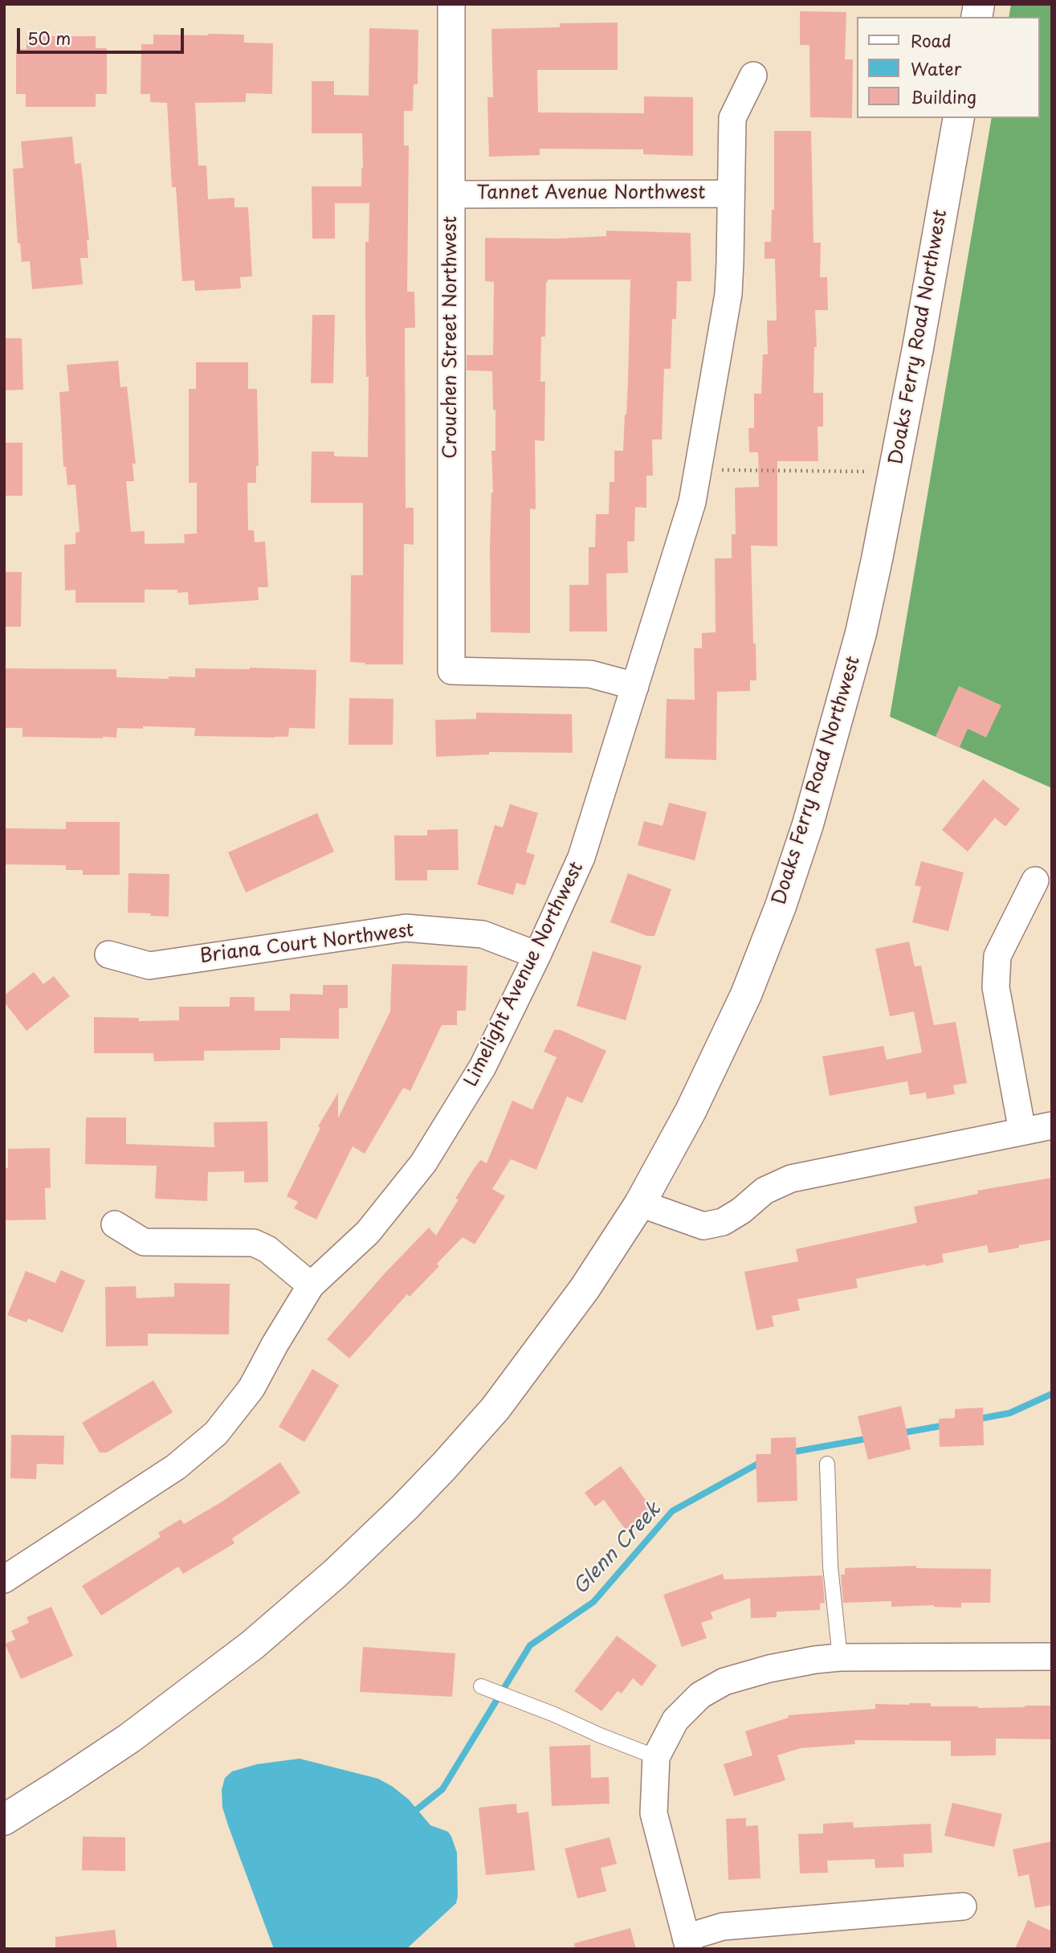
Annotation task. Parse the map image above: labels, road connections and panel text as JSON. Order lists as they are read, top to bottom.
{
  "streets": {
    "main road": ["Doaks Ferry Road Northwest"],
    "street": [
      "Tannet Avenue Northwest",
      "Crouchen Street Northwest",
      "Briana Court Northwest",
      "Limelight Avenue Northwest"
    ]
  },
  "crossings": [
    ["Tannet Avenue Northwest", "Crouchen Street Northwest"],
    ["Tannet Avenue Northwest", "Limelight Avenue Northwest"],
    ["Crouchen Street Northwest", "Limelight Avenue Northwest"],
    ["Briana Court Northwest", "Limelight Avenue Northwest"]
  ],
  "water": ["Glenn Creek"],
  "legend": ["Road", "Water", "Building"],
  "scale_bar": "50 m"
}
